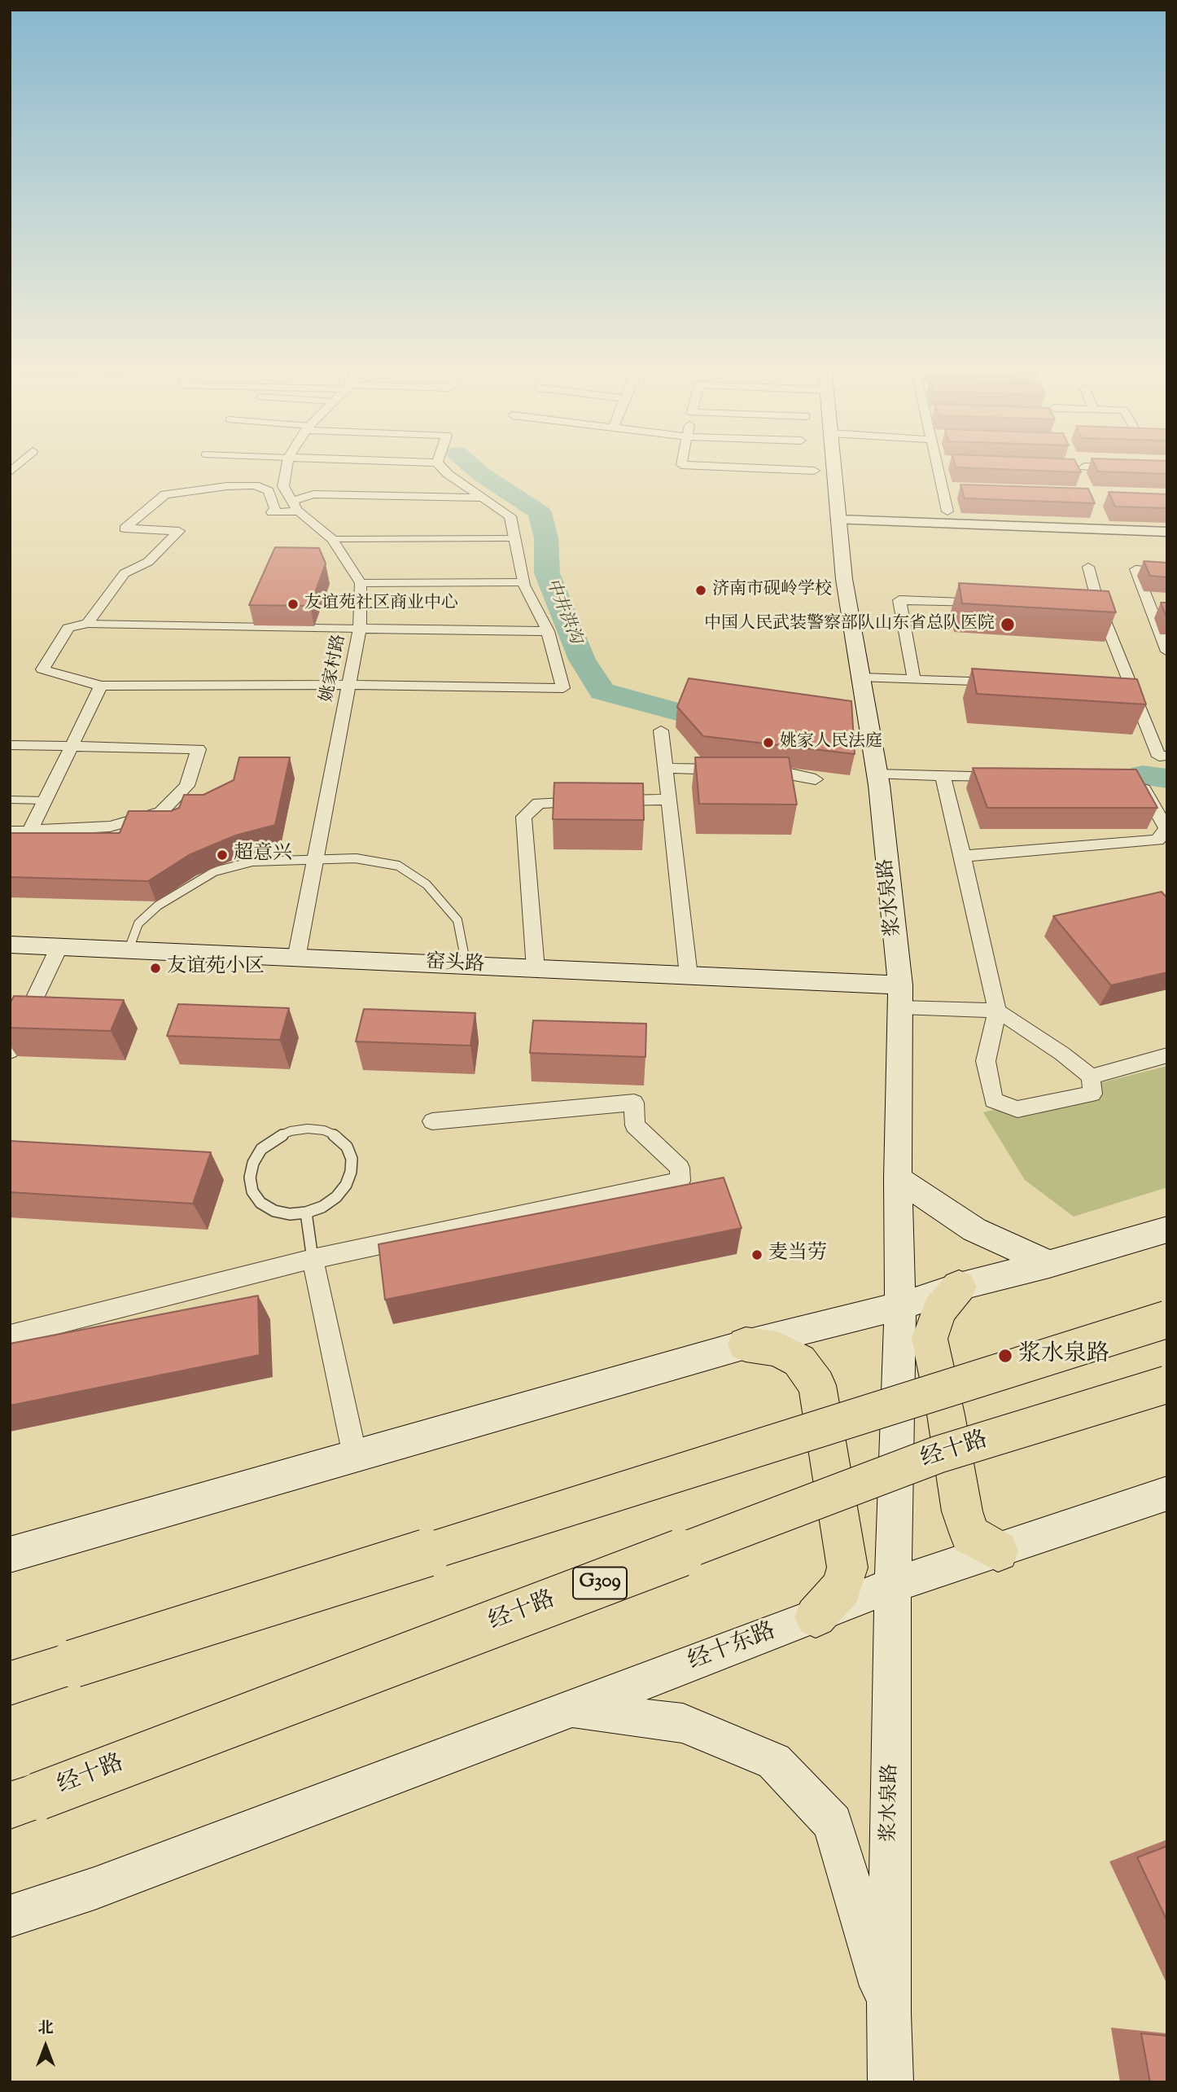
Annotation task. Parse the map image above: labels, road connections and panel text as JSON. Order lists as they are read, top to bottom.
{
  "streets": {
    "highway": ["经十路", "G309"],
    "main road": ["浆水泉路", "窑头路", "经十东路"],
    "street": ["姚家村路"]
  },
  "crossings": [
    ["姚家村路", "窑头路"],
    ["浆水泉路", "窑头路"],
    ["浆水泉路", "经十东路"]
  ],
  "water": ["中井洪沟"],
  "places": [
    "济南市砚岭学校",
    "友谊苑社区商业中心",
    "中国人民武装警察部队山东省总队医院",
    "姚家人民法庭",
    "超意兴",
    "友谊苑小区",
    "麦当劳",
    "浆水泉路"
  ],
  "north": "top"
}
